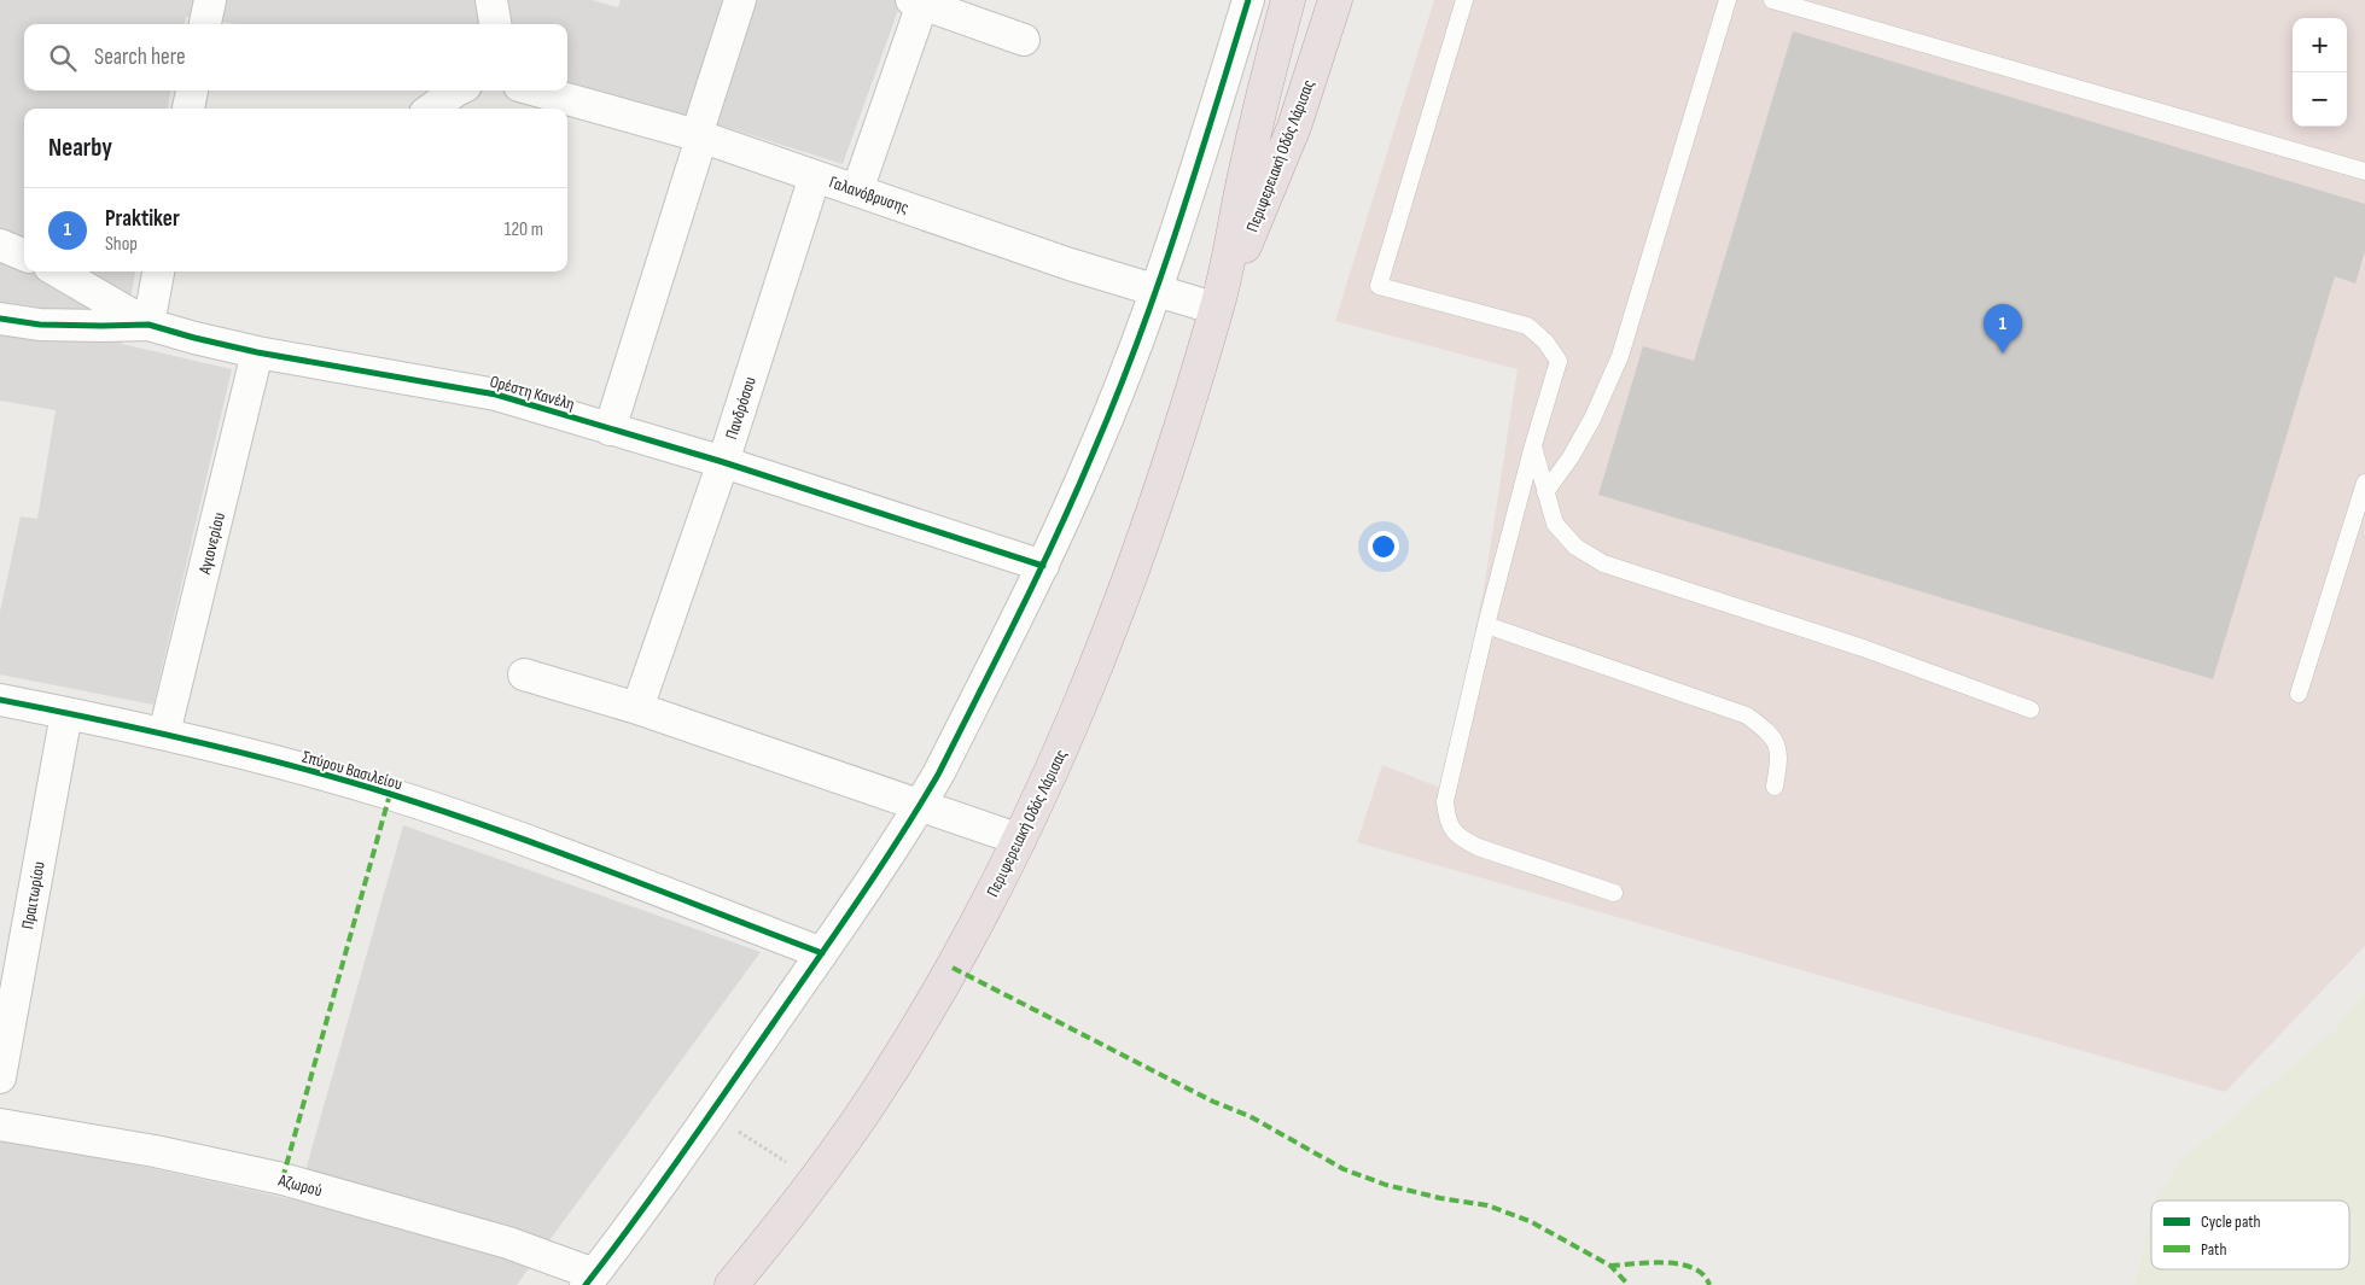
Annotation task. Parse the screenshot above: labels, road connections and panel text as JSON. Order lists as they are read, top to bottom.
{
  "streets": {
    "highway": ["Περιφερειακή Οδός Λάρισας"],
    "street": [
      "Γαλανόβρυσης",
      "Ορέστη Κανέλη",
      "Πανδρόσου",
      "Αγιονερίου",
      "Σπύρου Βασιλείου",
      "Πραιτωρίου",
      "Αζωρού"
    ]
  },
  "crossings": [
    ["Περιφερειακή Οδός Λάρισας", "Γαλανόβρυσης"],
    ["Γαλανόβρυσης", "Πανδρόσου"],
    ["Ορέστη Κανέλη", "Πανδρόσου"],
    ["Ορέστη Κανέλη", "Αγιονερίου"],
    ["Αγιονερίου", "Σπύρου Βασιλείου"],
    ["Σπύρου Βασιλείου", "Πραιτωρίου"]
  ],
  "legend": ["Cycle path", "Path"],
  "page": {
    "map_buttons": ["+", "−"],
    "search": "Search here",
    "heading": "Nearby",
    "list": [
      {
        "mark": "1",
        "name": "Praktiker",
        "note": "Shop",
        "value": "120 m"
      }
    ],
    "pins": "1"
  }
}
